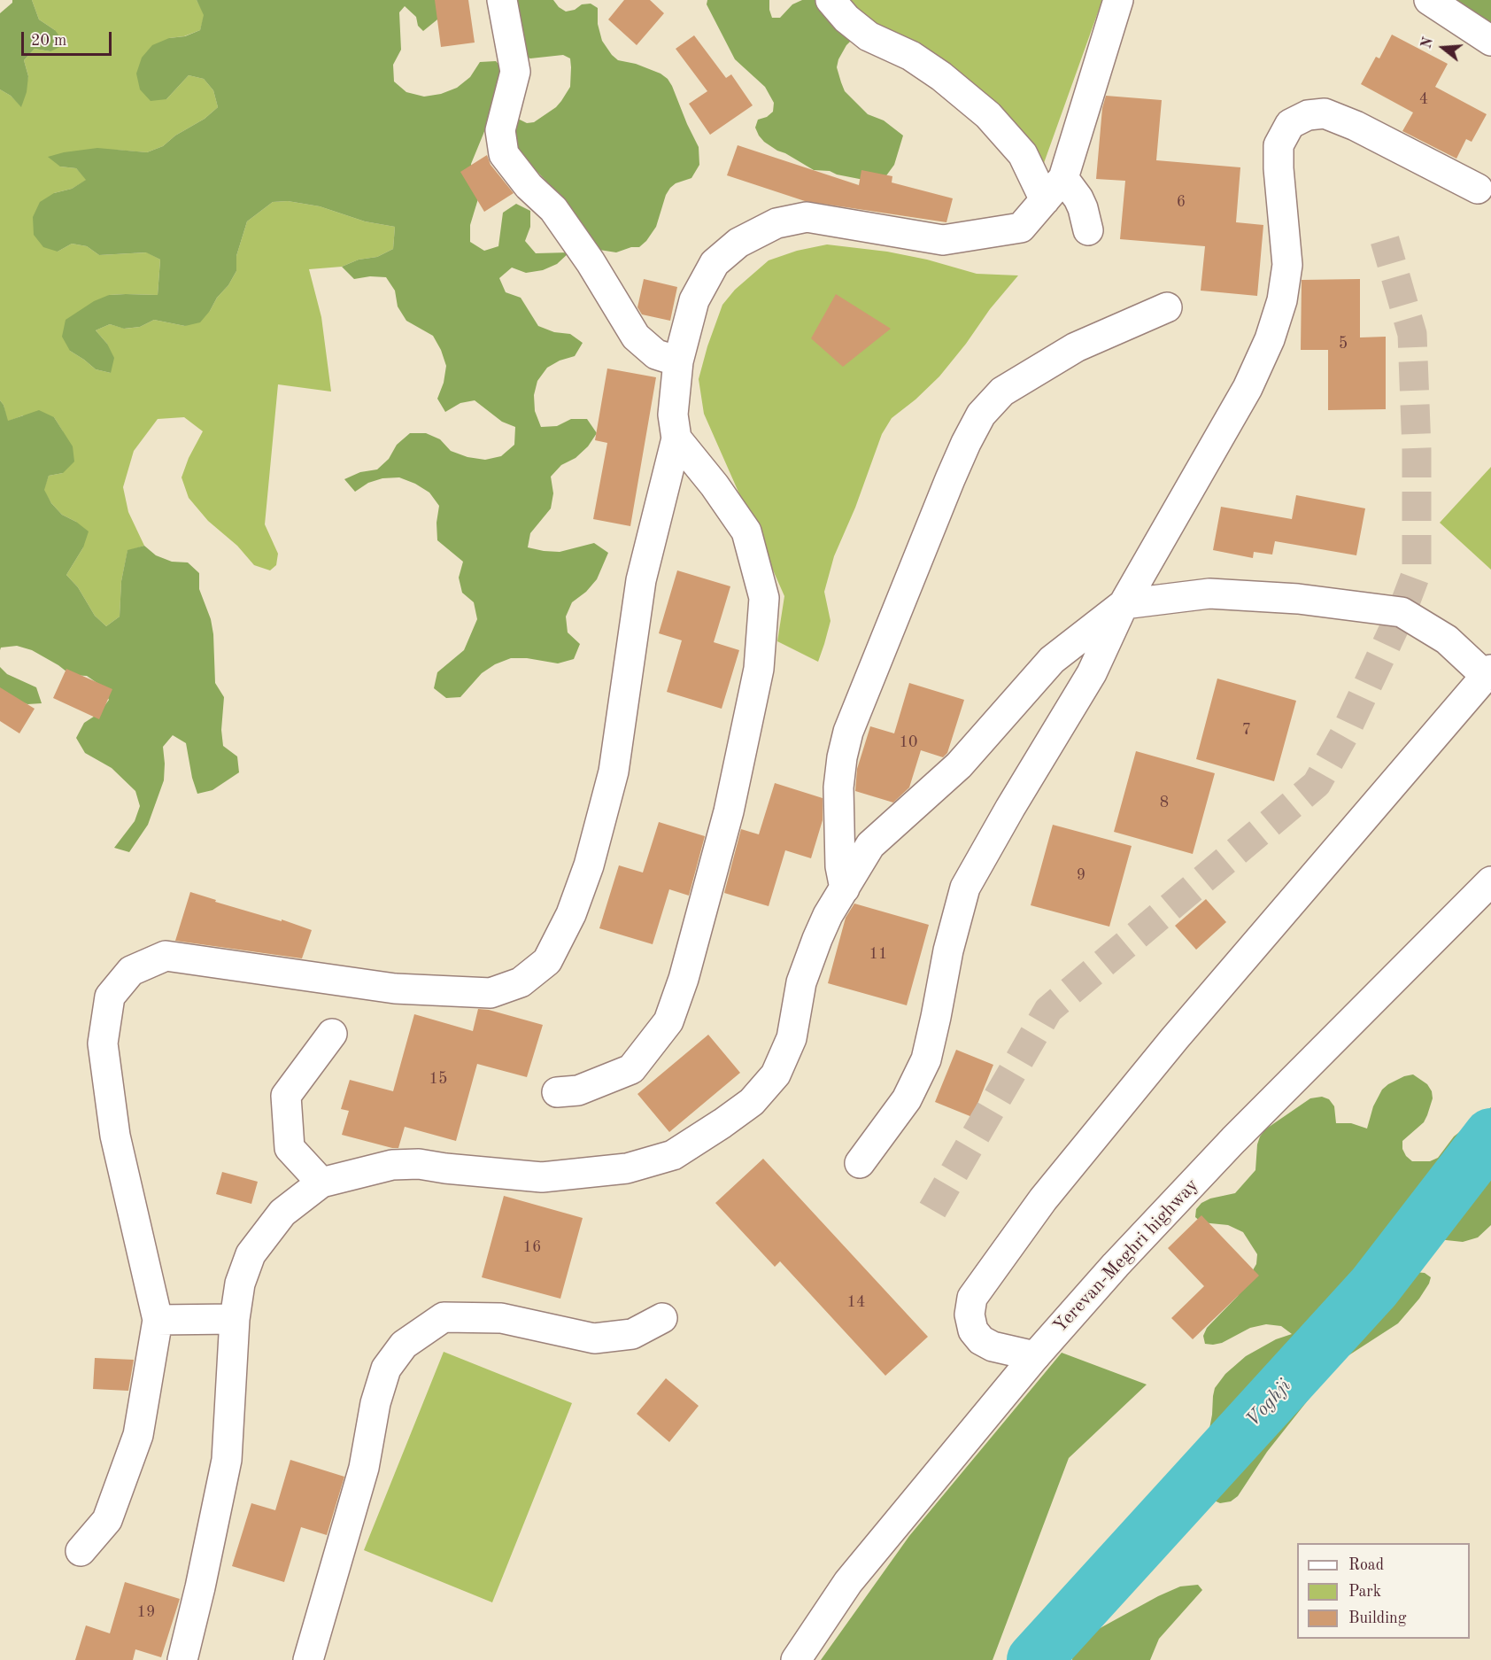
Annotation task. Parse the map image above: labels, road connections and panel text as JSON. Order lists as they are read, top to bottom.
{
  "streets": {
    "main road": ["Yerevan-Meghri highway"]
  },
  "water": ["Voghji"],
  "house_numbers": [
    "4",
    "6",
    "5",
    "7",
    "10",
    "8",
    "9",
    "11",
    "15",
    "16",
    "14",
    "19"
  ],
  "legend": ["Road", "Park", "Building"],
  "scale_bar": "20 m",
  "north": "left"
}
